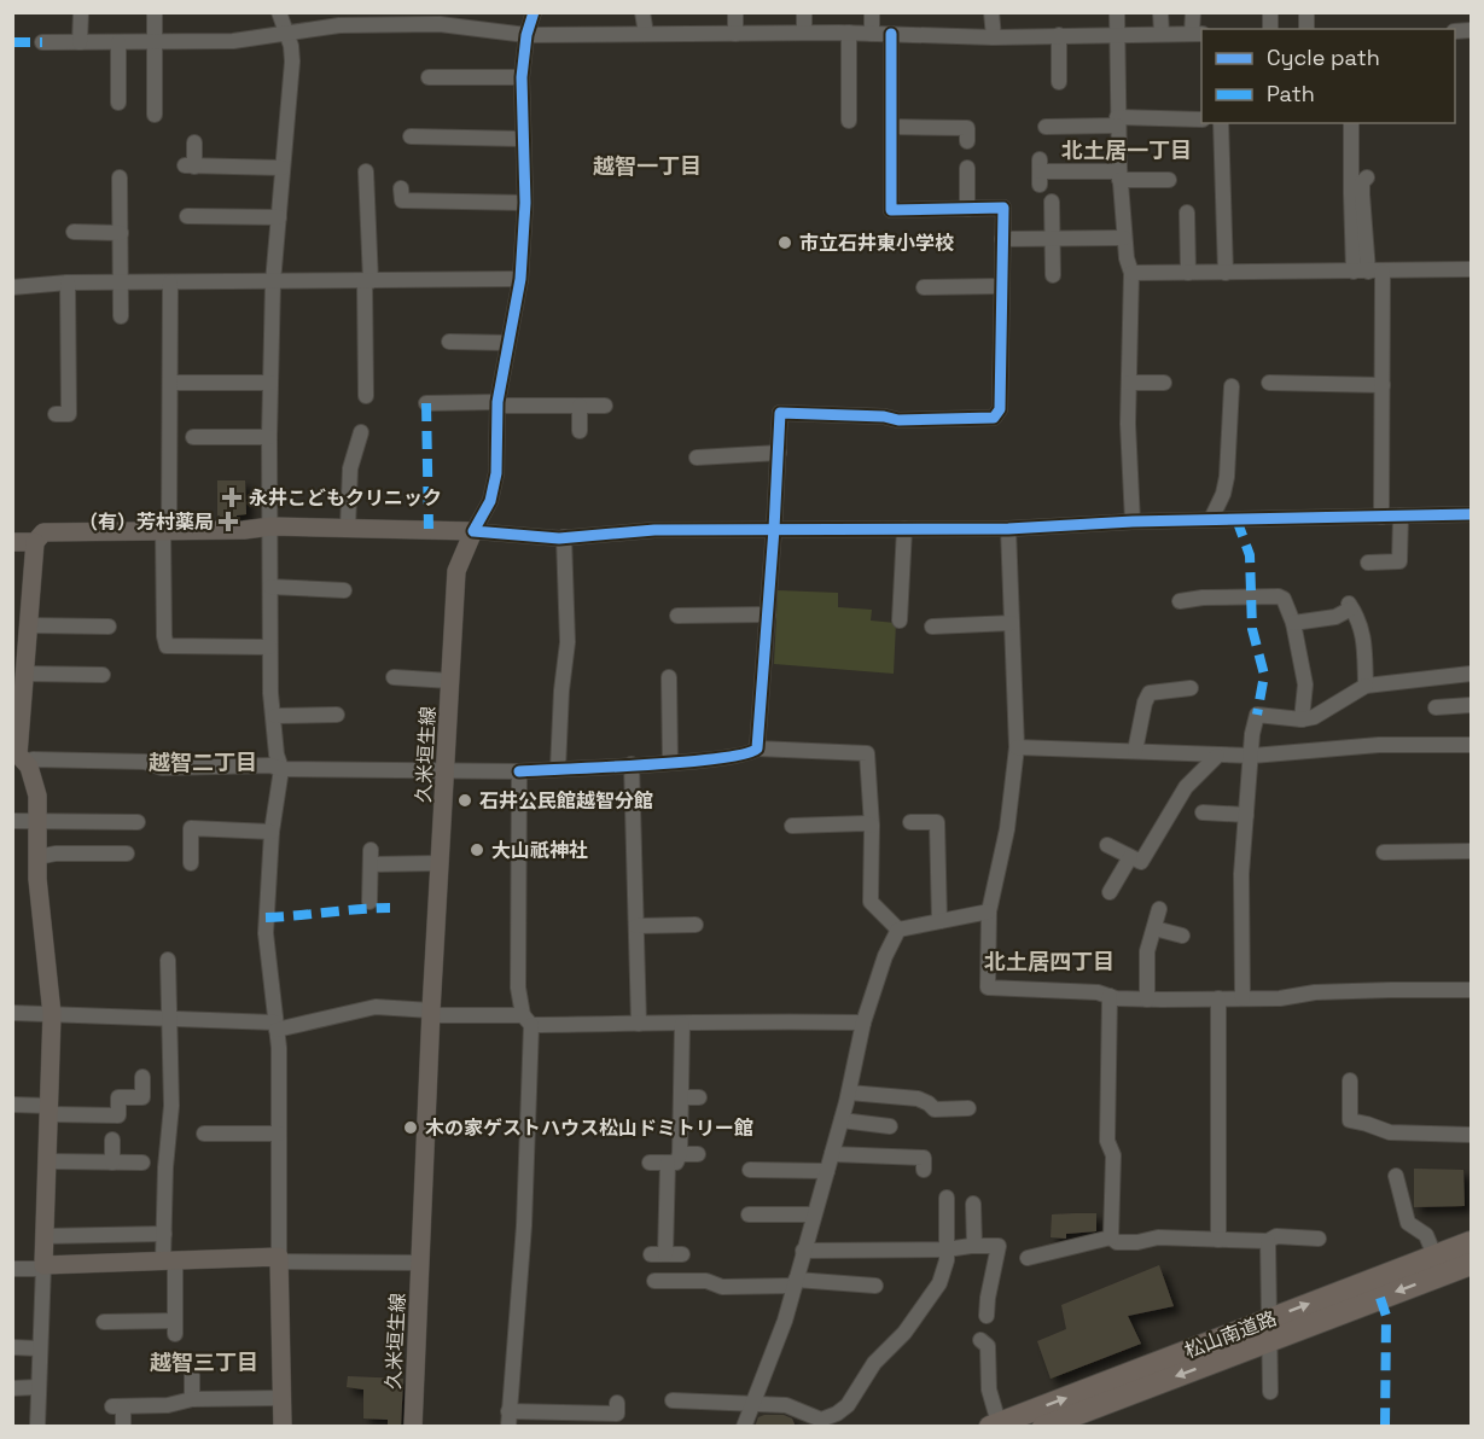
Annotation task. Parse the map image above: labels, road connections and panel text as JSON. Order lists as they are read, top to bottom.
{
  "streets": {
    "highway": ["松山南道路"],
    "main road": ["久米垣生線"]
  },
  "districts": [
    "北土居一丁目",
    "越智一丁目",
    "越智二丁目",
    "北土居四丁目",
    "越智三丁目"
  ],
  "places": {
    "other": [
      "市立石井東小学校",
      "石井公民館越智分館",
      "大山祇神社",
      "木の家ゲストハウス松山ドミトリー館"
    ],
    "health": ["永井こどもクリニック", "（有）芳村薬局"]
  },
  "legend": ["Cycle path", "Path"]
}
